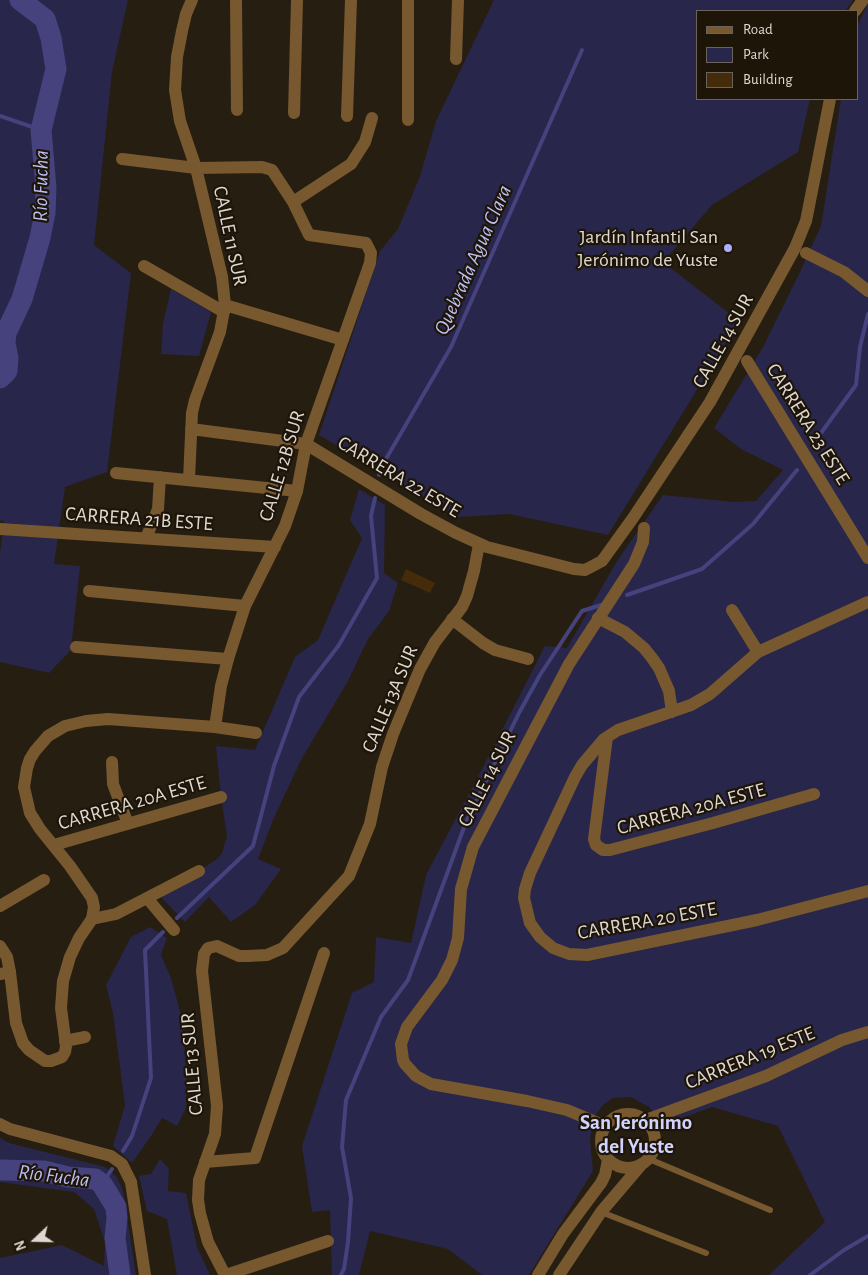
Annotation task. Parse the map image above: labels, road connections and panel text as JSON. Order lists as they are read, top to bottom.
{
  "streets": {
    "street": [
      "CALLE 11 SUR",
      "CALLE 14 SUR",
      "CARRERA 23 ESTE",
      "CALLE 12B SUR",
      "CARRERA 22 ESTE",
      "CARRERA 21B ESTE",
      "CALLE 13A SUR",
      "CARRERA 20A ESTE",
      "CARRERA 20 ESTE",
      "CARRERA 19 ESTE",
      "CALLE 13 SUR"
    ]
  },
  "crossings": [
    ["CALLE 11 SUR", "CARRERA 22 ESTE"],
    ["CALLE 14 SUR", "CARRERA 22 ESTE"],
    ["CALLE 14 SUR", "CARRERA 19 ESTE"],
    ["CALLE 12B SUR", "CARRERA 22 ESTE"],
    ["CALLE 12B SUR", "CARRERA 21B ESTE"],
    ["CARRERA 22 ESTE", "CALLE 13A SUR"],
    ["CALLE 13A SUR", "CALLE 13 SUR"],
    ["CARRERA 20A ESTE", "CARRERA 20 ESTE"]
  ],
  "districts": ["San Jerónimo del Yuste"],
  "water": ["Río Fucha", "Quebrada Agua Clara"],
  "places": ["Jardín Infantil San Jerónimo de Yuste"],
  "legend": ["Road", "Park", "Building"],
  "north": "left"
}
